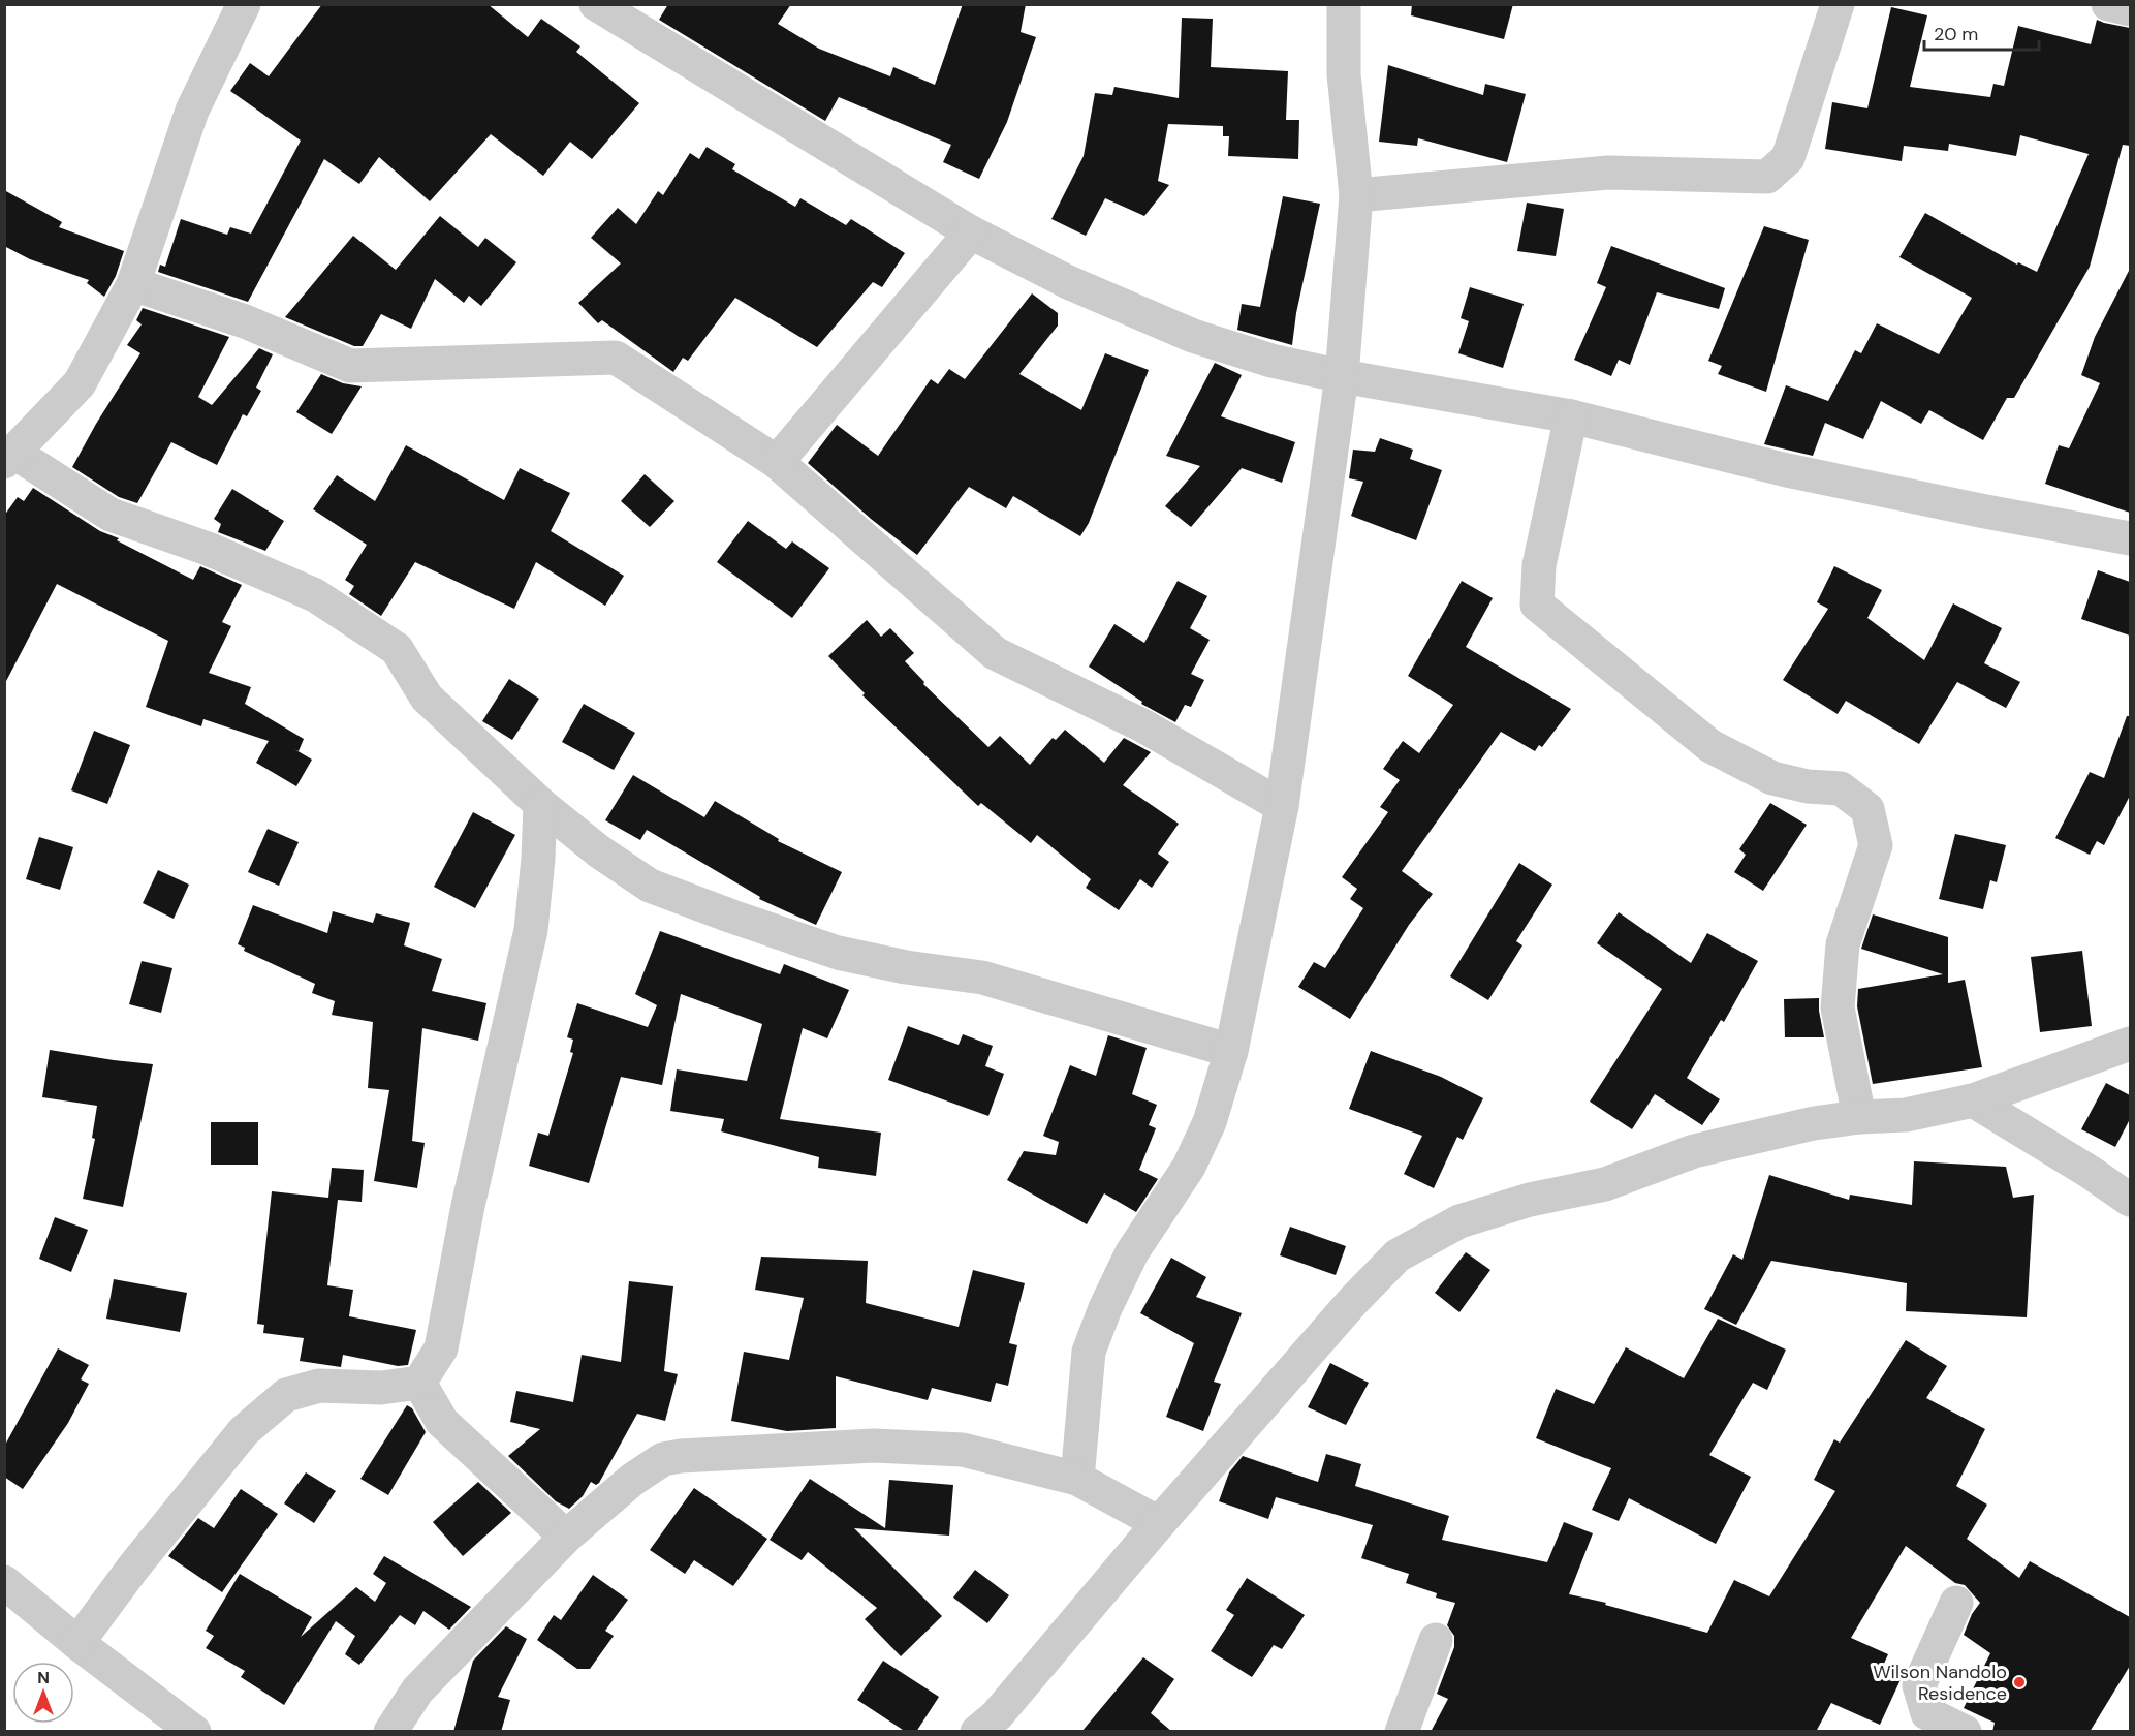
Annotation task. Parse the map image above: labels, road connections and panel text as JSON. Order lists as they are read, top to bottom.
{
  "places": ["Wilson Nandolo Residence"],
  "scale_bar": "20 m",
  "north": "top"
}
